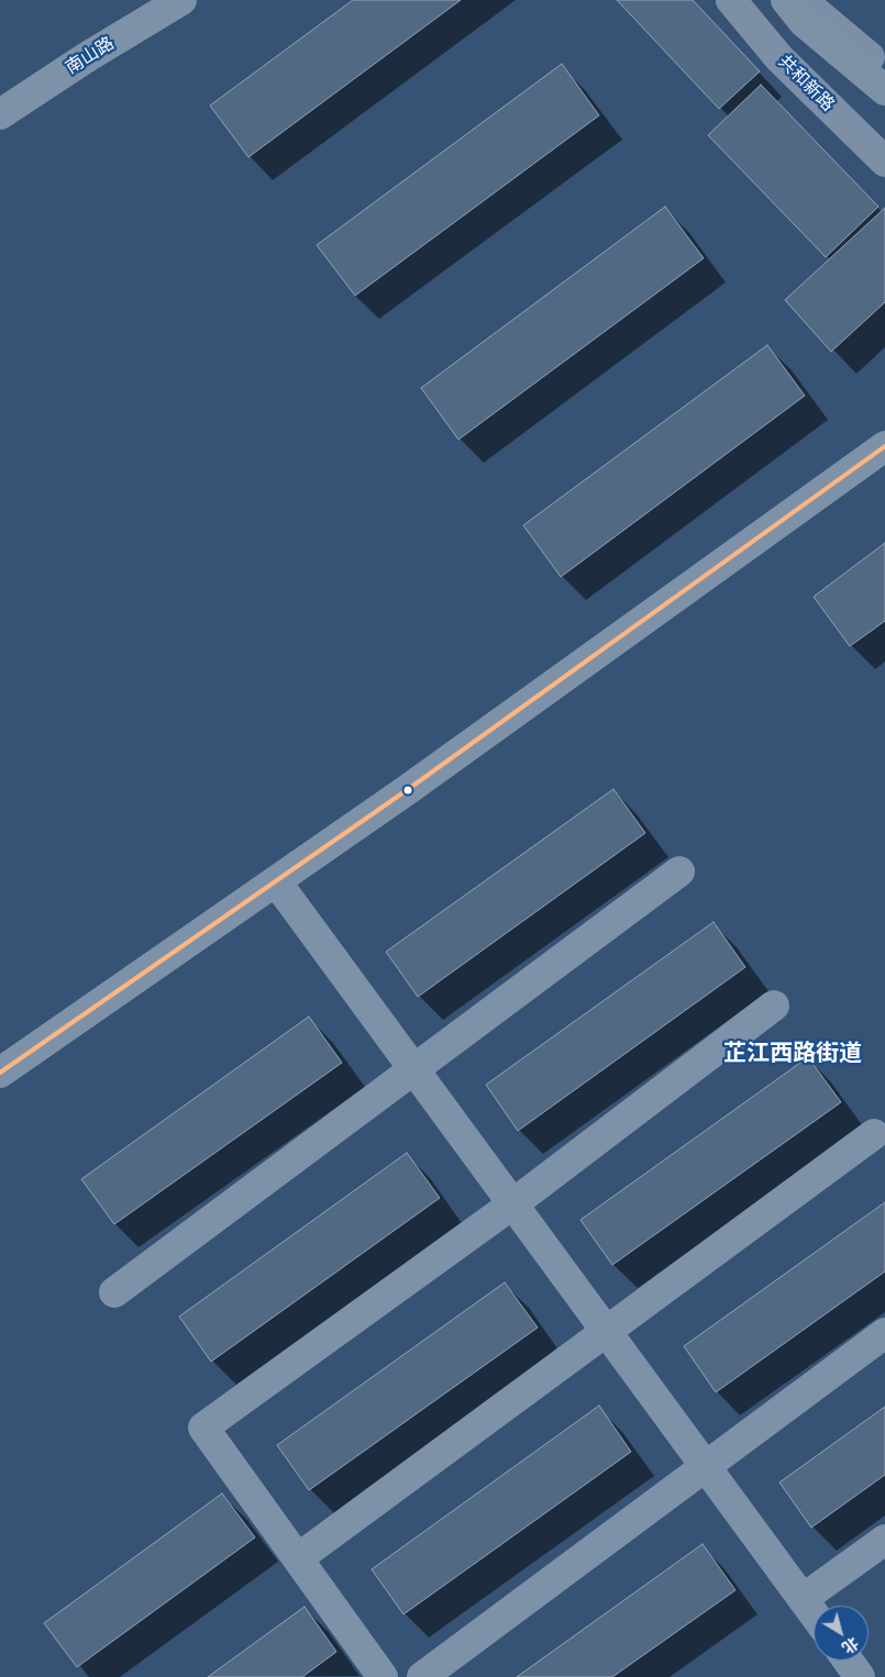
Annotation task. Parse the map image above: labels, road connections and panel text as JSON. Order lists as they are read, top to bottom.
{
  "streets": {
    "main road": ["共和新路"],
    "street": ["南山路"]
  },
  "districts": ["芷江西路街道"],
  "north": "bottom right"
}
